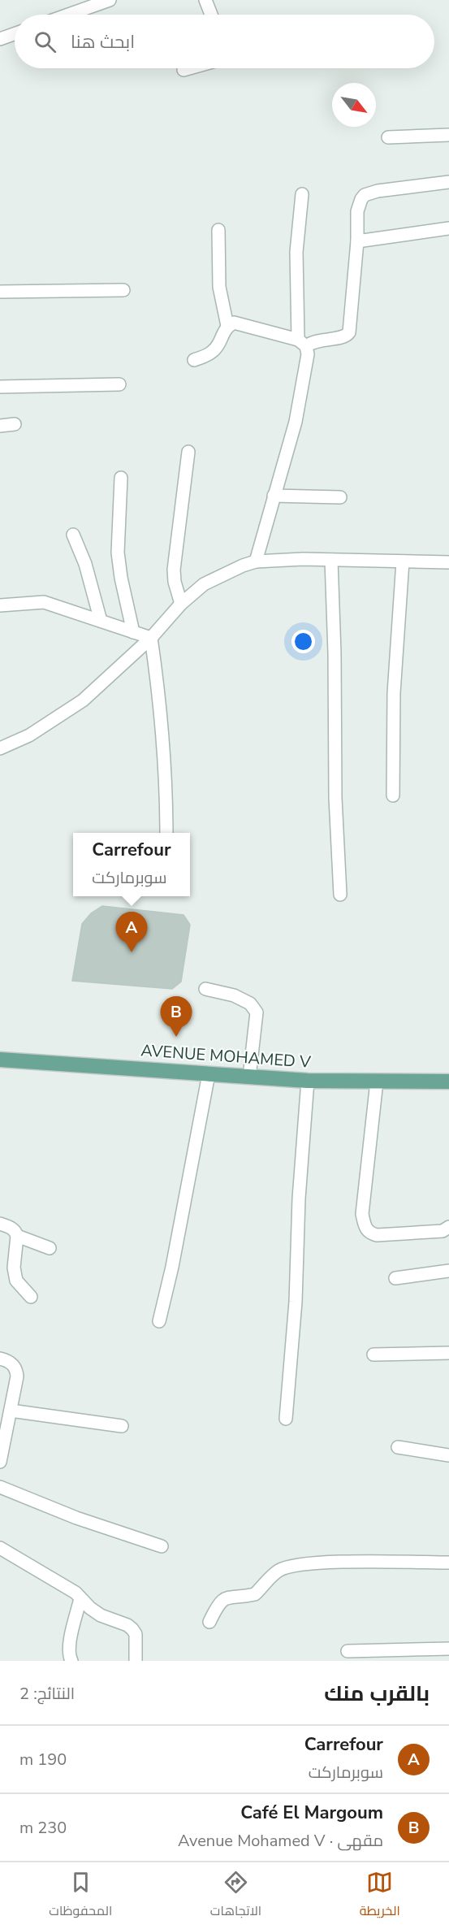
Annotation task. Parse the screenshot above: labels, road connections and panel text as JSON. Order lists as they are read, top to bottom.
{
  "streets": {
    "main road": ["AVENUE MOHAMED V"]
  },
  "north": "bottom right",
  "page": {
    "search": "ابحث هنا",
    "popup": ["Carrefour", "سوبرماركت"],
    "pins": ["A", "B"],
    "heading": ["بالقرب منك", "النتائج: 2"],
    "list": [
      {
        "mark": "A",
        "name": "Carrefour",
        "note": "سوبرماركت",
        "value": "190 m"
      },
      {
        "mark": "B",
        "name": "Café El Margoum",
        "note": "مقهى · Avenue Mohamed V",
        "value": "230 m"
      }
    ],
    "nav": ["الخريطة", "الاتجاهات", "المحفوظات"]
  }
}
